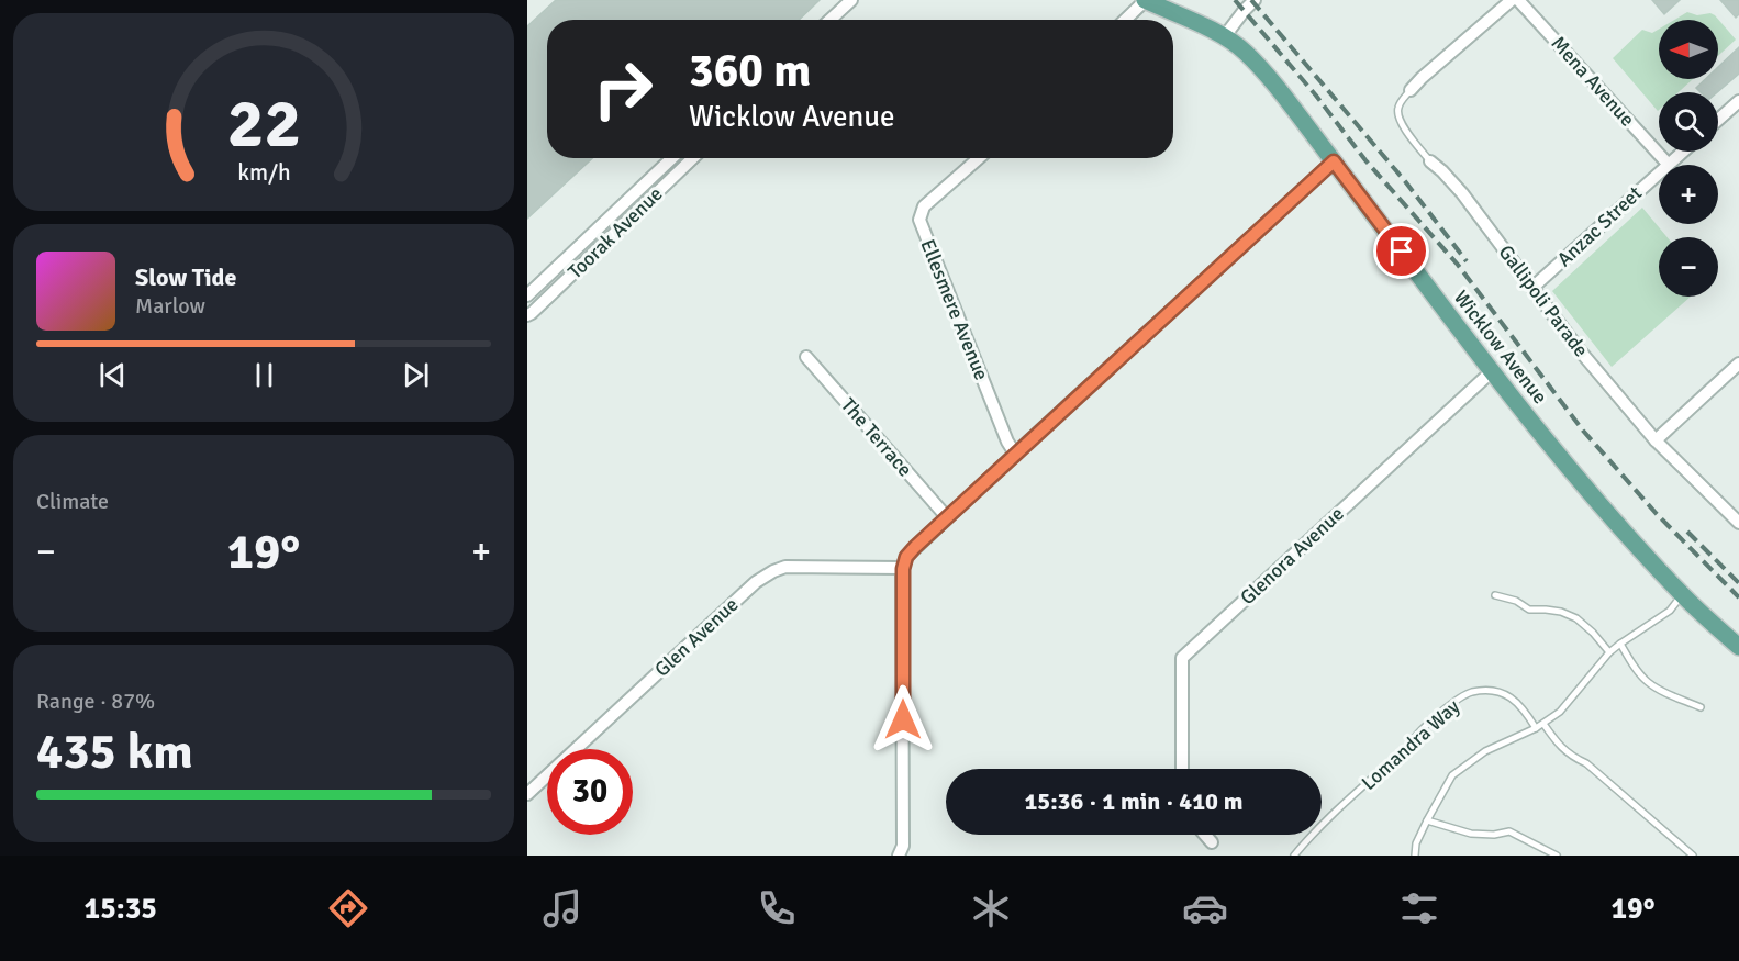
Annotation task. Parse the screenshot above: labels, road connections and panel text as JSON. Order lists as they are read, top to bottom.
{
  "streets": {
    "main road": ["Wicklow Avenue"],
    "street": [
      "Mena Avenue",
      "Anzac Street",
      "Toorak Avenue",
      "Gallipoli Parade",
      "Ellesmere Avenue",
      "The Terrace",
      "Glenora Avenue",
      "Glen Avenue"
    ],
    "lane": ["Lomandra Way"]
  },
  "crossings": [
    ["Mena Avenue", "Anzac Street"],
    ["Anzac Street", "Gallipoli Parade"],
    ["Wicklow Avenue", "Glenora Avenue"]
  ],
  "north": "left",
  "page": {
    "map_buttons": ["+", "−"],
    "turn": ["360 m", "Wicklow Avenue"],
    "song": ["Slow Tide", "Marlow"],
    "tile": [
      "Climate",
      ["Range · 87%", "435 km"]
    ],
    "heat": ["−", "19°", "+"],
    "limit": "30",
    "trip": "15:36 · 1 min · 410 m",
    "tabs": ["15:35", "19°"],
    "gauge": ["22", "km/h"]
  }
}
